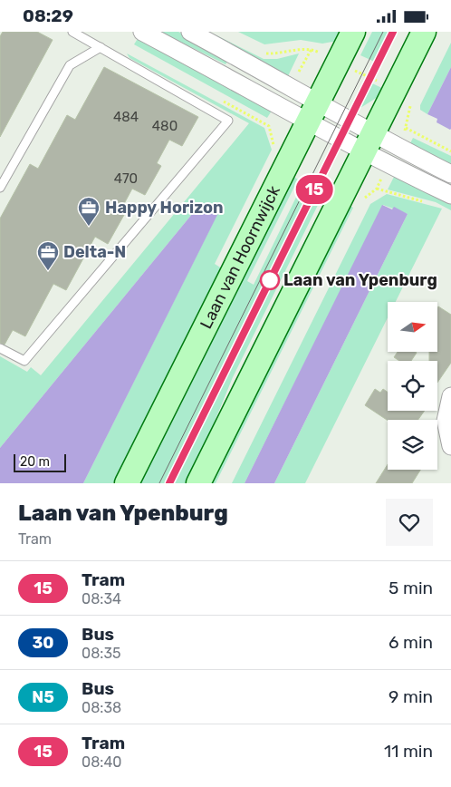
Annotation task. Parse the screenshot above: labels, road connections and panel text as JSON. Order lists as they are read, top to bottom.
{
  "streets": {
    "main road": ["Laan van Hoornwijck"]
  },
  "places": {
    "office": ["Happy Horizon", "Delta-N"],
    "other": ["Laan van Ypenburg"]
  },
  "lines": ["tram line 15"],
  "house_numbers": ["484", "480", "470"],
  "scale_bar": "20 m",
  "north": "right",
  "page": {
    "status": "08:29",
    "on_map": "15",
    "scale": "20 m",
    "heading": ["Laan van Ypenburg", "Tram"],
    "list": [
      {
        "mark": "15",
        "name": "Tram",
        "note": "08:34",
        "value": "5 min"
      },
      {
        "mark": "30",
        "name": "Bus",
        "note": "08:35",
        "value": "6 min"
      },
      {
        "mark": "N5",
        "name": "Bus",
        "note": "08:38",
        "value": "9 min"
      },
      {
        "mark": "15",
        "name": "Tram",
        "note": "08:40",
        "value": "11 min"
      }
    ]
  }
}
